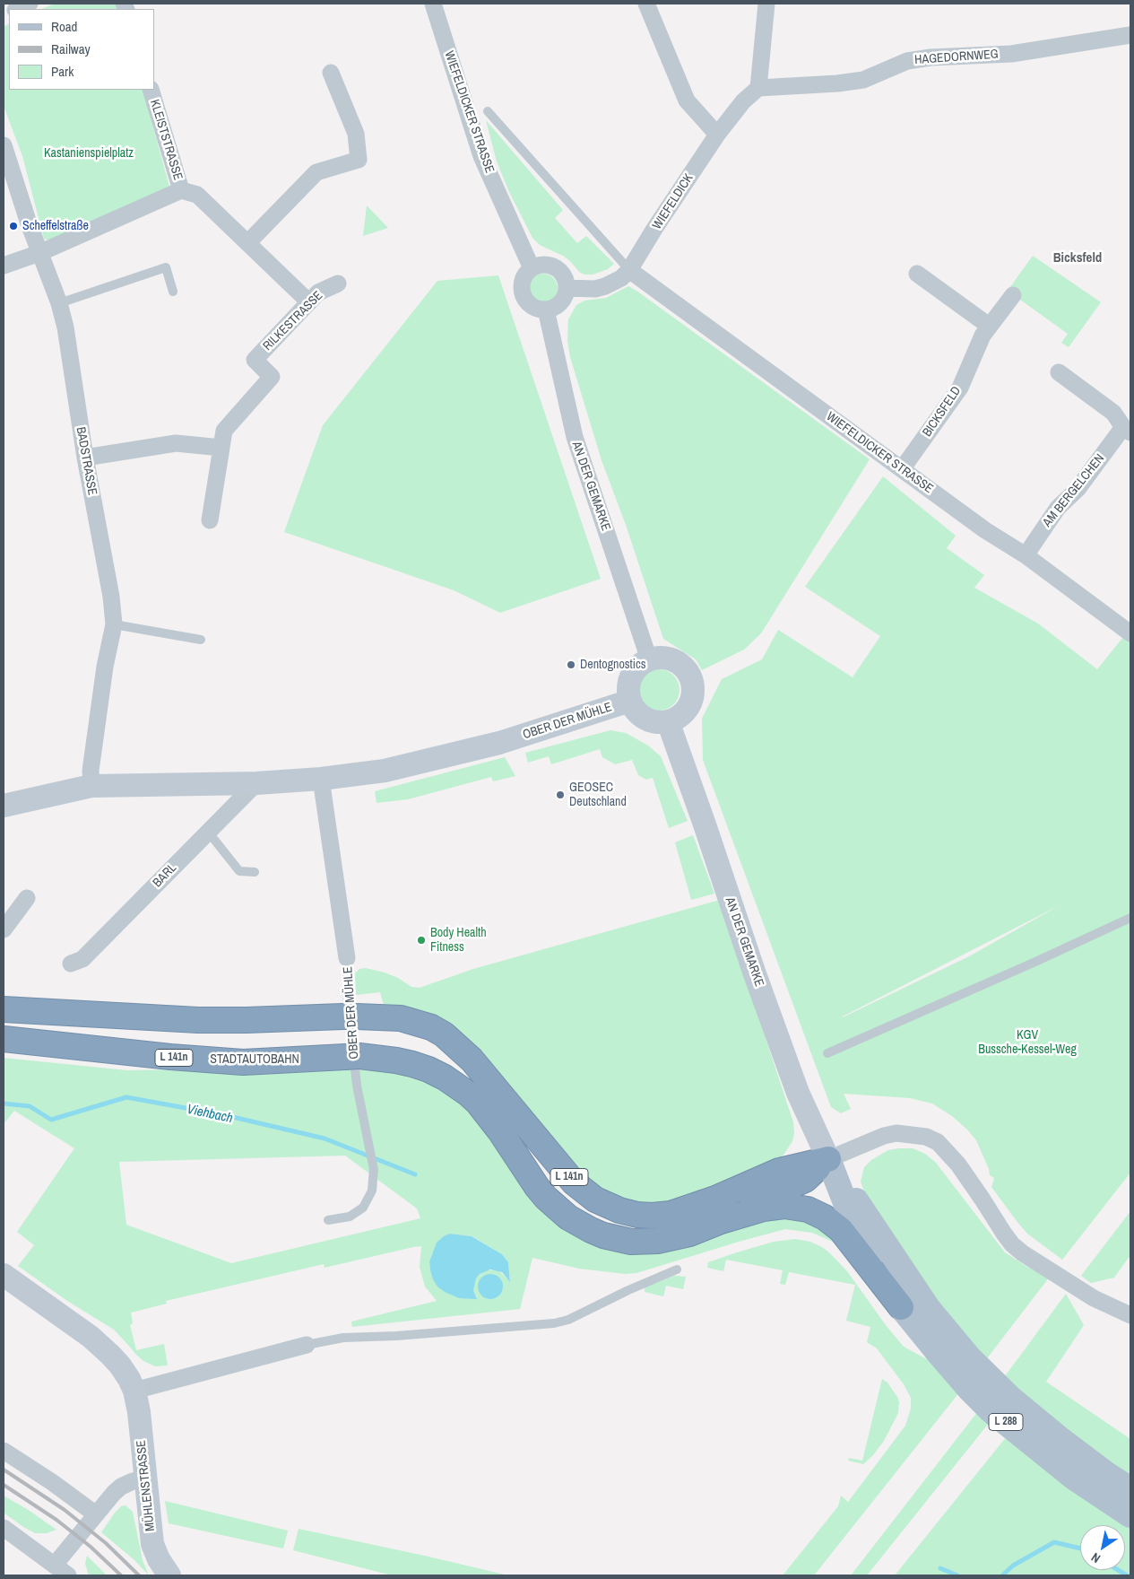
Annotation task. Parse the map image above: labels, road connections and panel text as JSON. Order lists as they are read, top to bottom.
{
  "streets": {
    "highway": ["L 141n", "STADTAUTOBAHN", "L 288"],
    "street": [
      "HAGEDORNWEG",
      "WIEFELDICKER STRASSE",
      "KLEISTSTRASSE",
      "WIEFELDICK",
      "RILKESTRASSE",
      "BICKSFELD",
      "BADSTRASSE",
      "AN DER GEMARKE",
      "AM BERGELCHEN",
      "OBER DER MÜHLE",
      "BARL",
      "MÜHLENSTRASSE"
    ]
  },
  "crossings": [
    ["HAGEDORNWEG", "WIEFELDICK"],
    ["WIEFELDICKER STRASSE", "WIEFELDICK"],
    ["WIEFELDICKER STRASSE", "BICKSFELD"],
    ["WIEFELDICKER STRASSE", "AN DER GEMARKE"],
    ["WIEFELDICKER STRASSE", "AM BERGELCHEN"],
    ["BADSTRASSE", "OBER DER MÜHLE"],
    ["AN DER GEMARKE", "OBER DER MÜHLE"],
    ["AN DER GEMARKE", "L 141n"],
    ["AN DER GEMARKE", "L 288"],
    ["OBER DER MÜHLE", "BARL"],
    ["L 141n", "L 288"],
    ["STADTAUTOBAHN", "L 288"]
  ],
  "districts": ["Bicksfeld"],
  "water": ["Viehbach"],
  "parks": ["Kastanienspielplatz", "KGV Bussche-Kessel-Weg"],
  "places": [
    "Scheffelstraße",
    "Dentognostics",
    "GEOSEC Deutschland",
    "Body Health Fitness"
  ],
  "legend": ["Road", "Railway", "Park"],
  "north": "bottom left"
}
